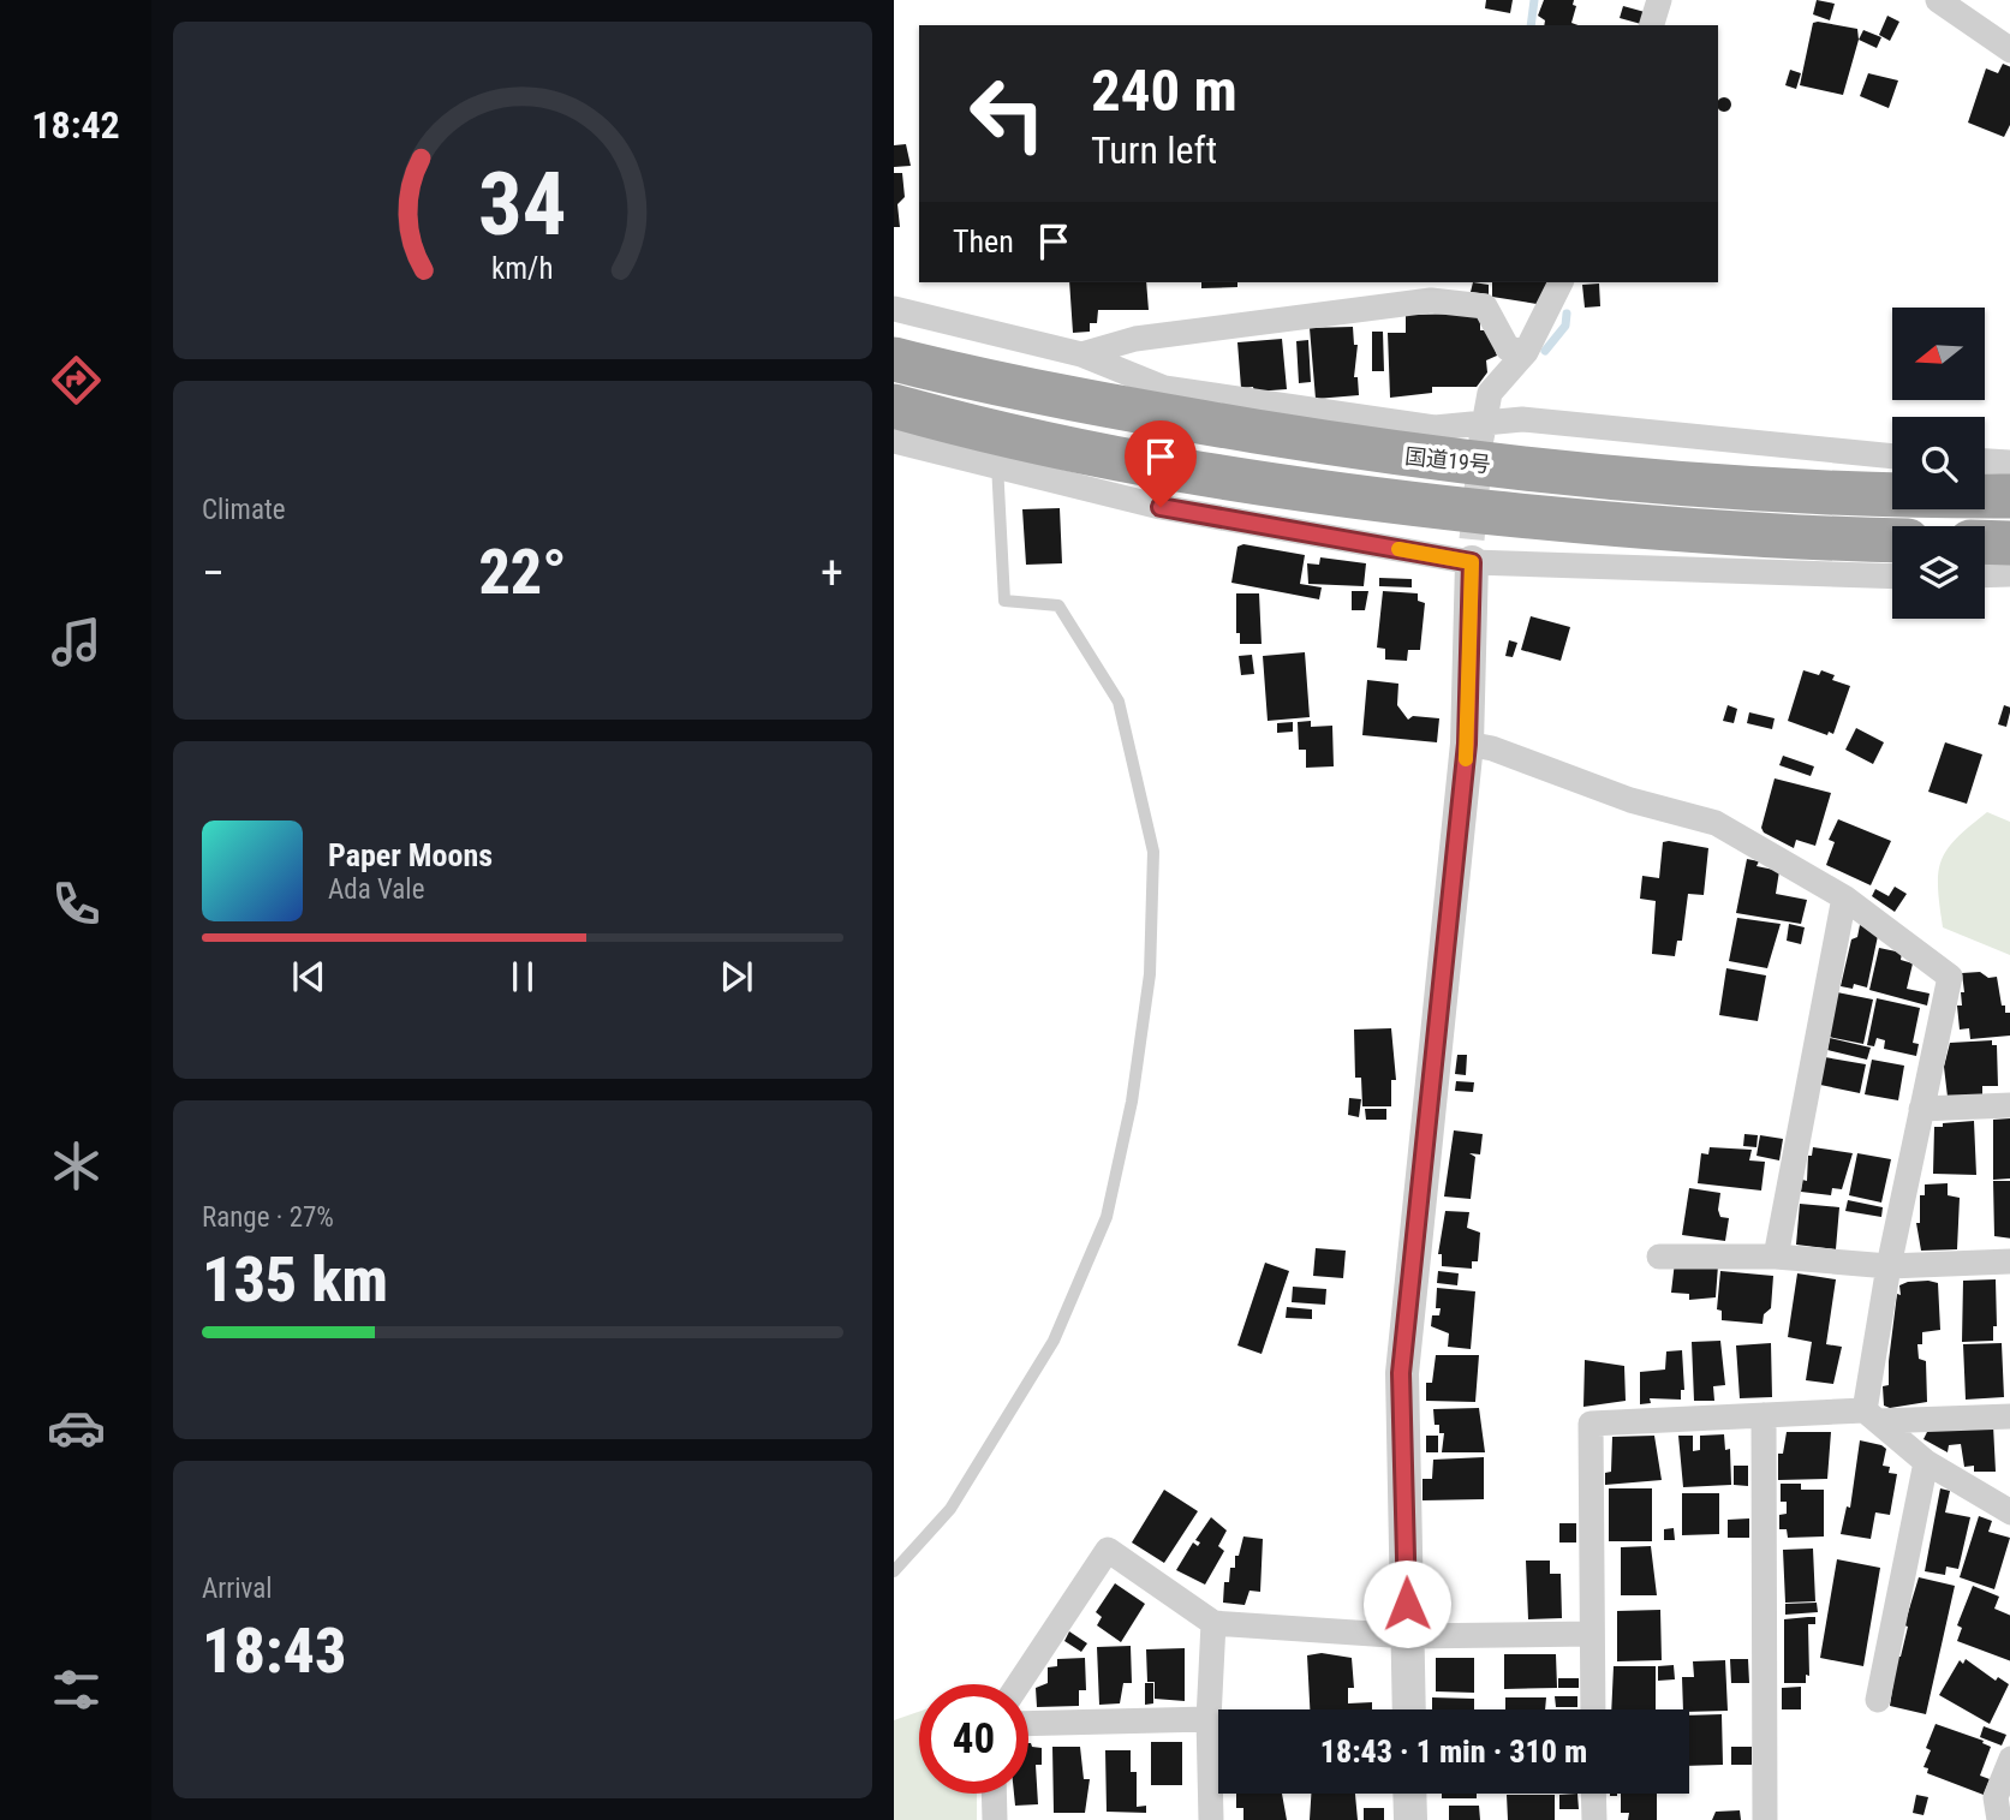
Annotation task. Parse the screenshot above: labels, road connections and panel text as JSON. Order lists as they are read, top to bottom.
{
  "streets": {
    "highway": ["国道19号"]
  },
  "north": "left",
  "page": {
    "tabs": "18:42",
    "turn": ["240 m", "Turn left"],
    "then": "Then",
    "tile": [
      "Climate",
      ["Range · 27%", "135 km"],
      ["Arrival", "18:43"]
    ],
    "heat": ["−", "22°", "+"],
    "song": ["Paper Moons", "Ada Vale"],
    "limit": "40",
    "trip": "18:43 · 1 min · 310 m",
    "gauge": ["34", "km/h"]
  }
}
